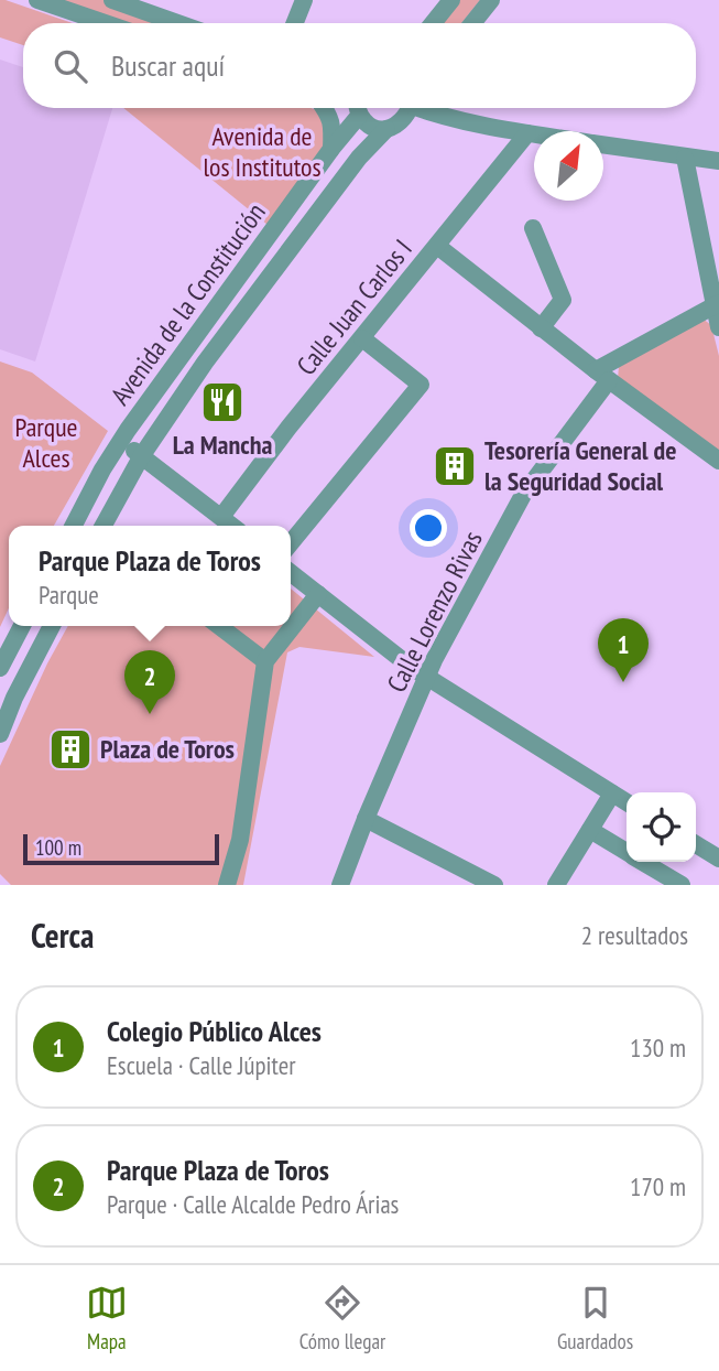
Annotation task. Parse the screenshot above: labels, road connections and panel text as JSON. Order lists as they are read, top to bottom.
{
  "streets": {
    "street": ["Avenida de la Constitución", "Calle Juan Carlos I", "Calle Lorenzo Rivas"]
  },
  "parks": ["Avenida de los Institutos", "Parque Alces"],
  "places": {
    "restaurant": ["La Mancha"],
    "building": ["Tesorería General de la Seguridad Social", "Plaza de Toros"]
  },
  "scale_bar": "100 m",
  "north": "top right",
  "page": {
    "search": "Buscar aquí",
    "popup": ["Parque Plaza de Toros", "Parque"],
    "pins": ["1", "2"],
    "scale": "100 m",
    "heading": ["Cerca", "2 resultados"],
    "list": [
      {
        "mark": "1",
        "name": "Colegio Público Alces",
        "note": "Escuela · Calle Júpiter",
        "value": "130 m"
      },
      {
        "mark": "2",
        "name": "Parque Plaza de Toros",
        "note": "Parque · Calle Alcalde Pedro Árias",
        "value": "170 m"
      }
    ],
    "nav": ["Mapa", "Cómo llegar", "Guardados"]
  }
}
